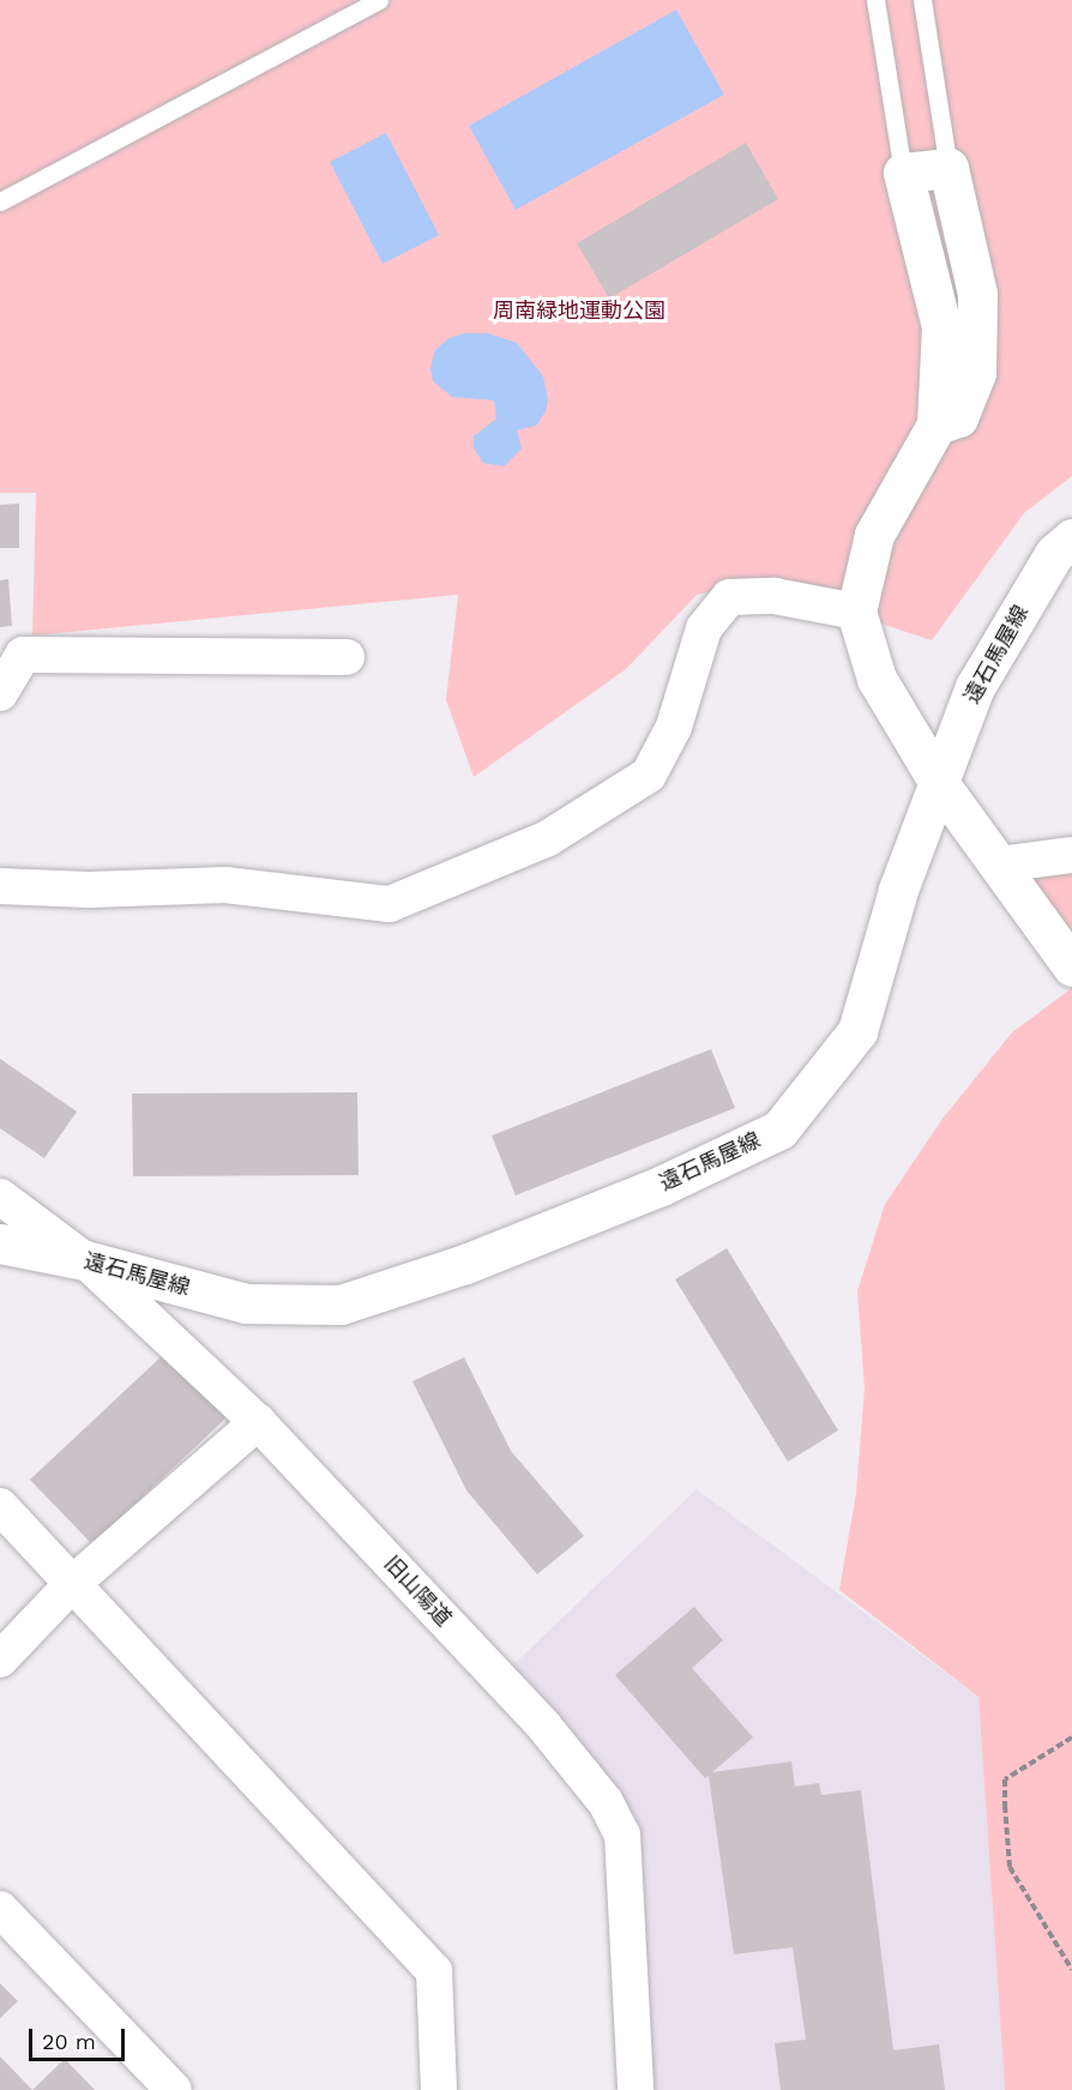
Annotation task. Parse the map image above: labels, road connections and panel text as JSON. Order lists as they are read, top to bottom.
{
  "streets": {
    "street": ["遠石馬屋線", "旧山陽道"]
  },
  "crossings": [
    ["遠石馬屋線", "旧山陽道"]
  ],
  "parks": ["周南緑地運動公園"],
  "scale_bar": "20 m"
}
